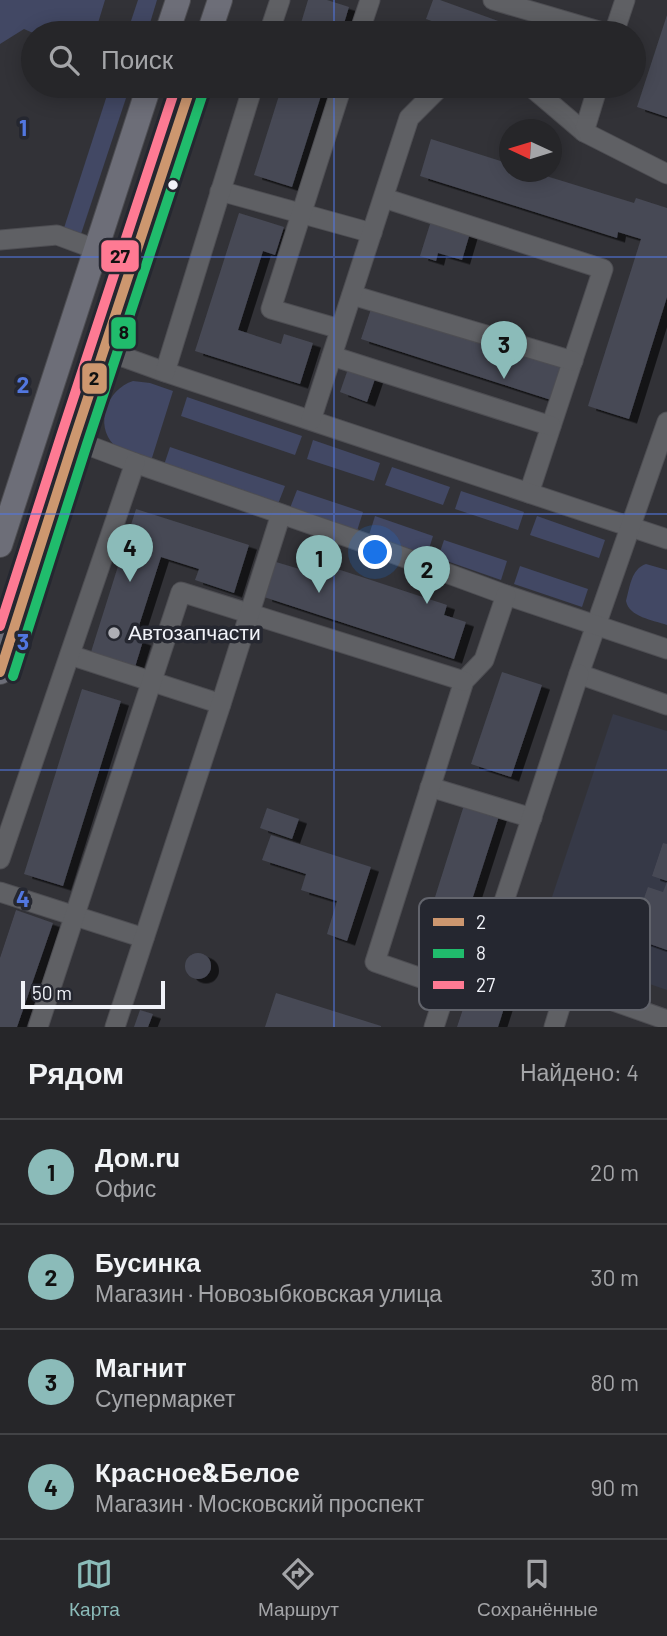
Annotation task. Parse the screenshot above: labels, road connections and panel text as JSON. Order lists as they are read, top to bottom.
{
  "places": ["Автозапчасти"],
  "lines": ["transit line 2", "transit line 8", "transit line 27"],
  "legend": ["2", "8", "27"],
  "scale_bar": "50 m",
  "north": "left",
  "page": {
    "search": "Поиск",
    "pins": [
      "3",
      "4",
      "1",
      "2"
    ],
    "scale": "50 m",
    "heading": ["Рядом", "Найдено: 4"],
    "list": [
      {
        "mark": "1",
        "name": "Дом.ru",
        "note": "Офис",
        "value": "20 m"
      },
      {
        "mark": "2",
        "name": "Бусинка",
        "note": "Магазин · Новозыбковская улица",
        "value": "30 m"
      },
      {
        "mark": "3",
        "name": "Магнит",
        "note": "Супермаркет",
        "value": "80 m"
      },
      {
        "mark": "4",
        "name": "Красное&Белое",
        "note": "Магазин · Московский проспект",
        "value": "90 m"
      }
    ],
    "nav": ["Карта", "Маршрут", "Сохранённые"]
  },
  "grid": {
    "rows": [
      "1",
      "2",
      "3",
      "4"
    ]
  }
}
